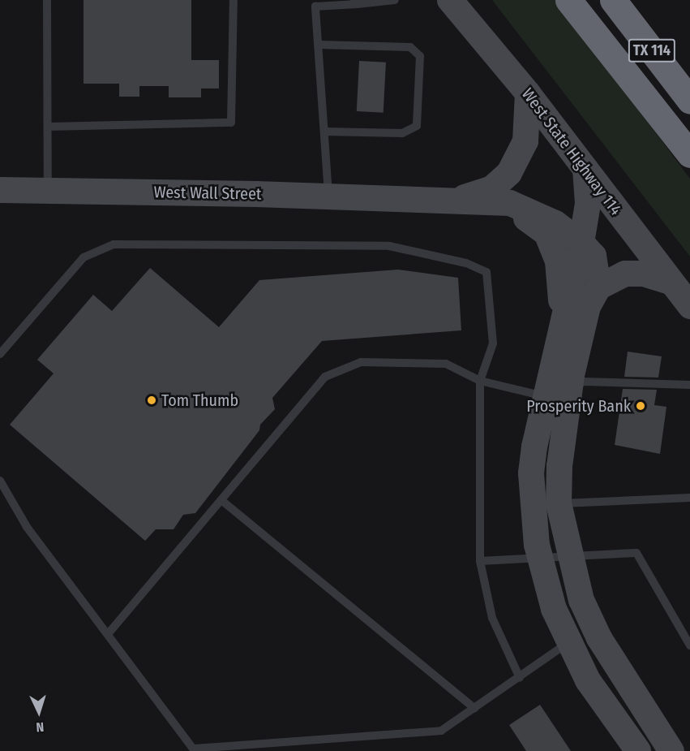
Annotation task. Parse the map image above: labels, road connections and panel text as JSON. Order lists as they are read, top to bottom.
{
  "streets": {
    "highway": ["TX 114"],
    "main road": ["West State Highway 114", "West Wall Street"]
  },
  "places": ["Tom Thumb", "Prosperity Bank"],
  "north": "bottom"
}
